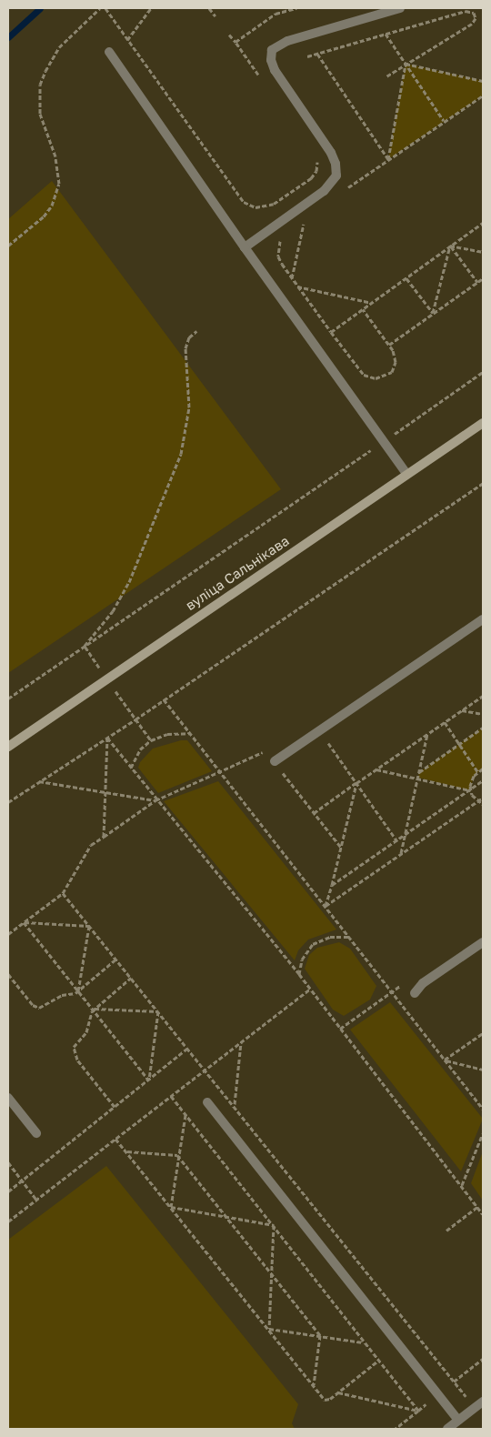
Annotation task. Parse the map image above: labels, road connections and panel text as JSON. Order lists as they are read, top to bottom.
{
  "streets": {
    "street": ["вуліца Сальнікава"]
  }
}
